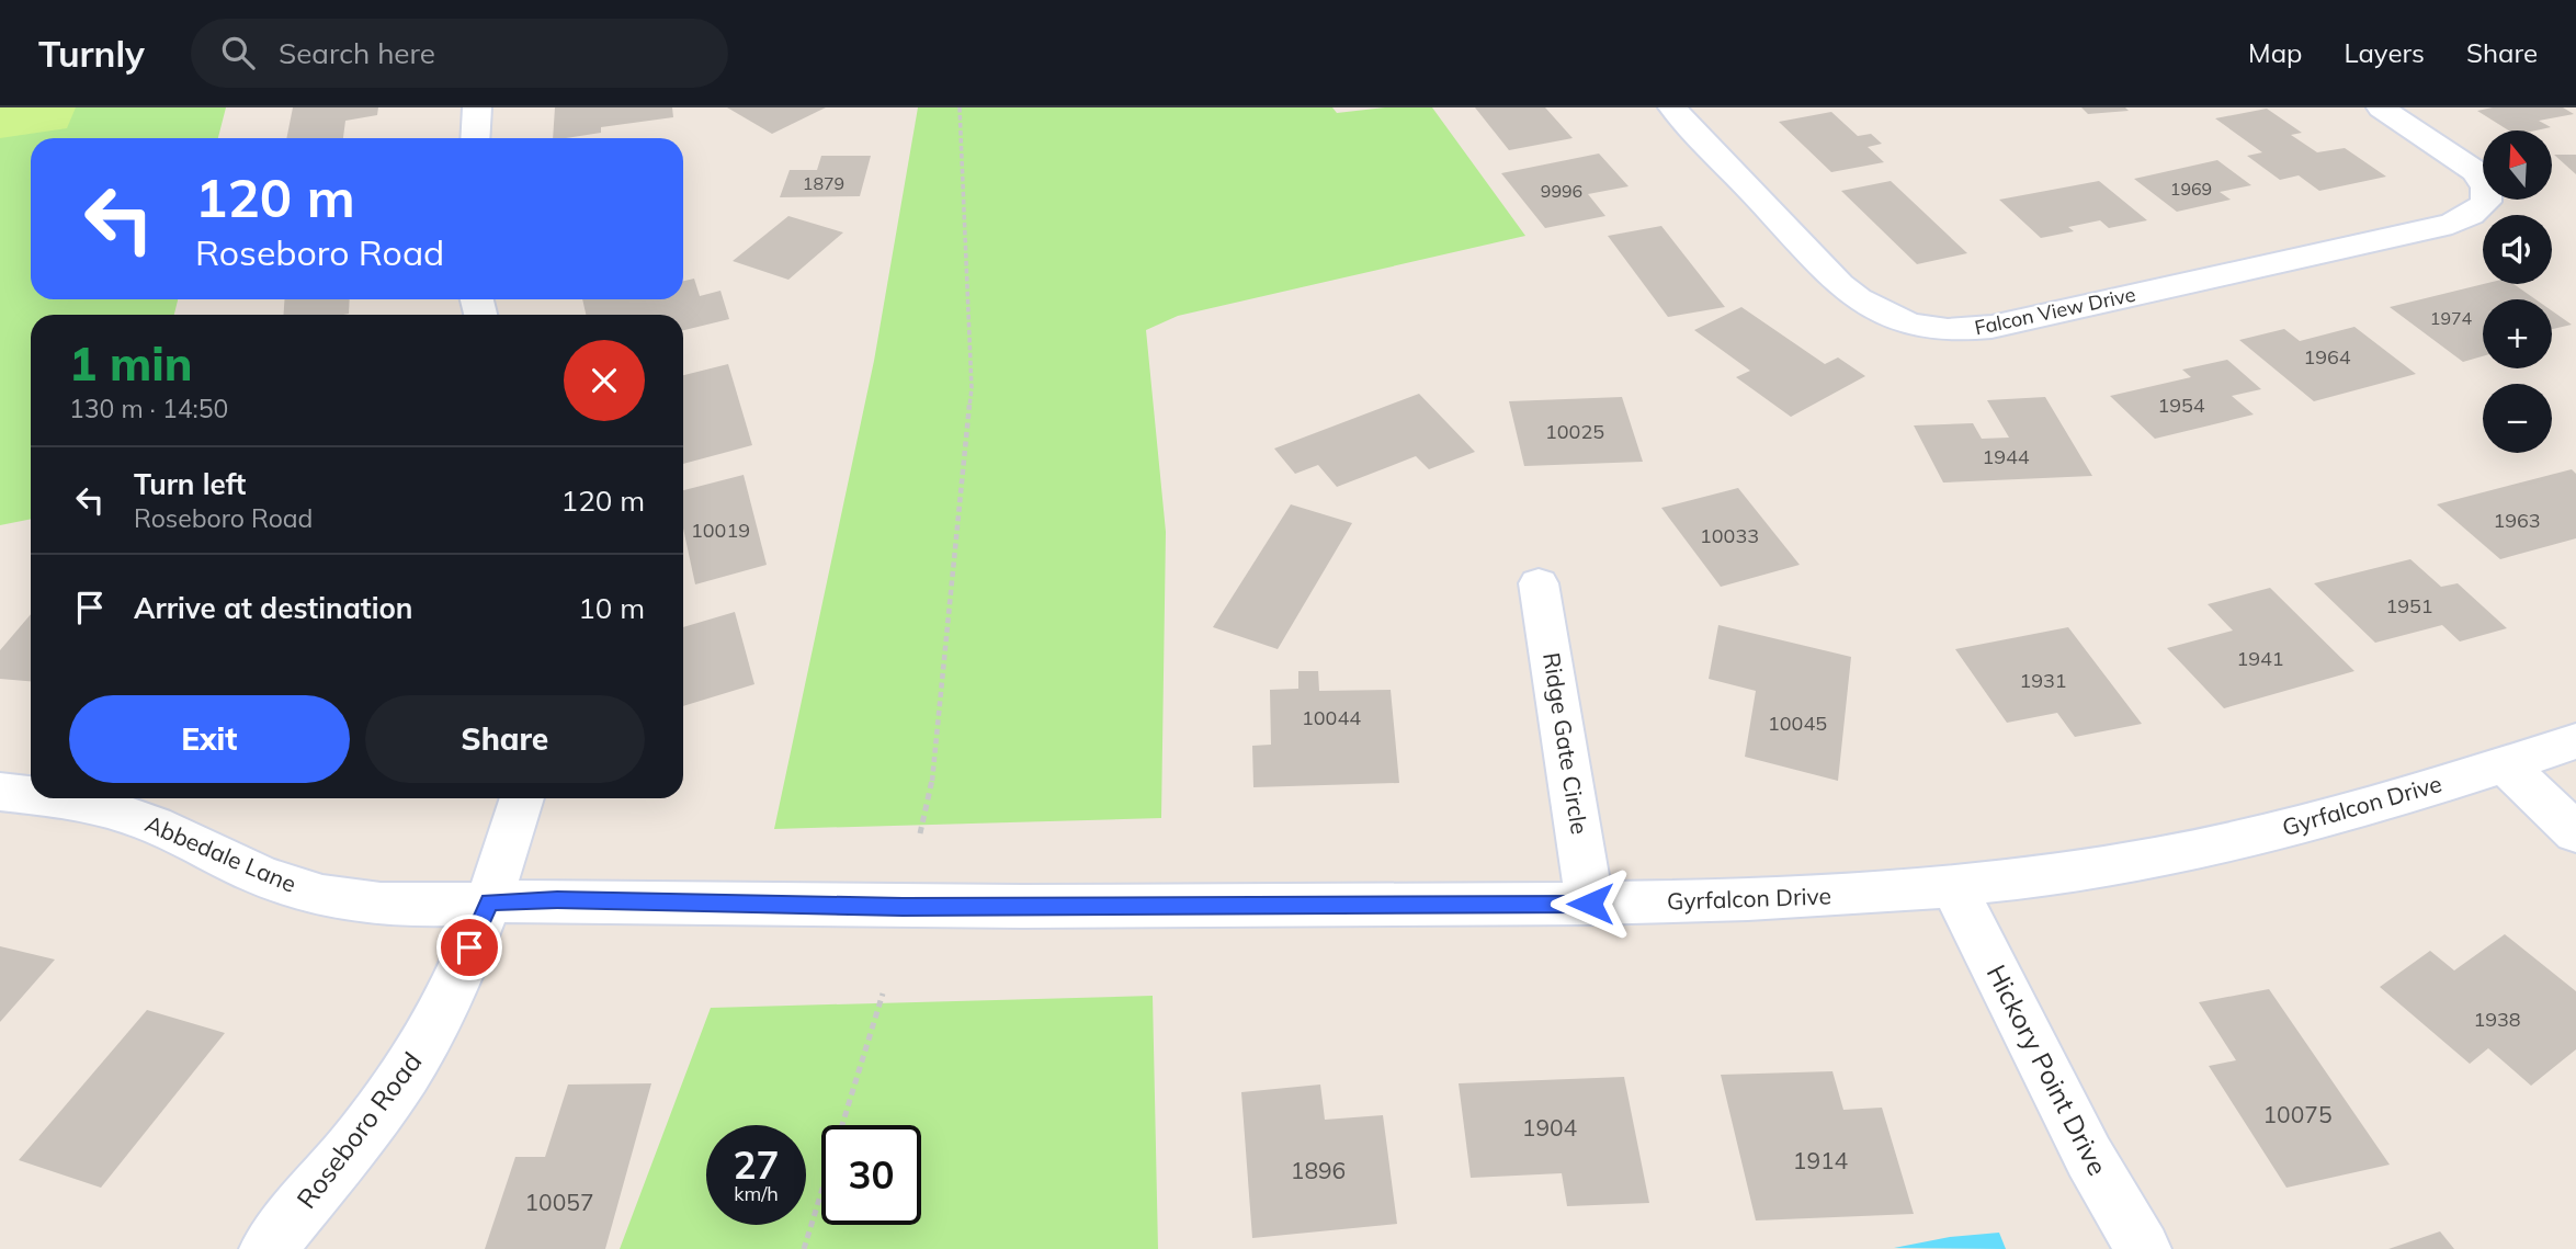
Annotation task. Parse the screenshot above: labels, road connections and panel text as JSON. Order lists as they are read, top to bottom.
{
  "streets": {
    "street": [
      "Falcon View Drive",
      "Ridge Gate Circle",
      "Gyrfalcon Drive",
      "Abbedale Lane",
      "Hickory Point Drive",
      "Roseboro Road"
    ]
  },
  "crossings": [
    ["Ridge Gate Circle", "Gyrfalcon Drive"],
    ["Gyrfalcon Drive", "Abbedale Lane"],
    ["Gyrfalcon Drive", "Hickory Point Drive"],
    ["Gyrfalcon Drive", "Roseboro Road"],
    ["Abbedale Lane", "Roseboro Road"]
  ],
  "house_numbers": [
    "1879",
    "1969",
    "9996",
    "1974",
    "1964",
    "1954",
    "10025",
    "1944",
    "1963",
    "10019",
    "10033",
    "1951",
    "1941",
    "1931",
    "10044",
    "10045",
    "1938",
    "10075",
    "1904",
    "1914",
    "1896",
    "10057"
  ],
  "north": "top",
  "page": {
    "header": "Turnly",
    "search": "Search here",
    "nav": ["Map", "Layers", "Share"],
    "map_buttons": ["+", "−"],
    "turn": ["120 m", "Roseboro Road"],
    "heading": ["1 min", "130 m · 14:50"],
    "list": [
      {
        "name": "Turn left",
        "note": "Roseboro Road",
        "value": "120 m"
      },
      {
        "name": "Arrive at destination",
        "value": "10 m"
      }
    ],
    "buttons": ["Exit", "Share"],
    "speed": "27 km/h",
    "limit": "30"
  }
}
